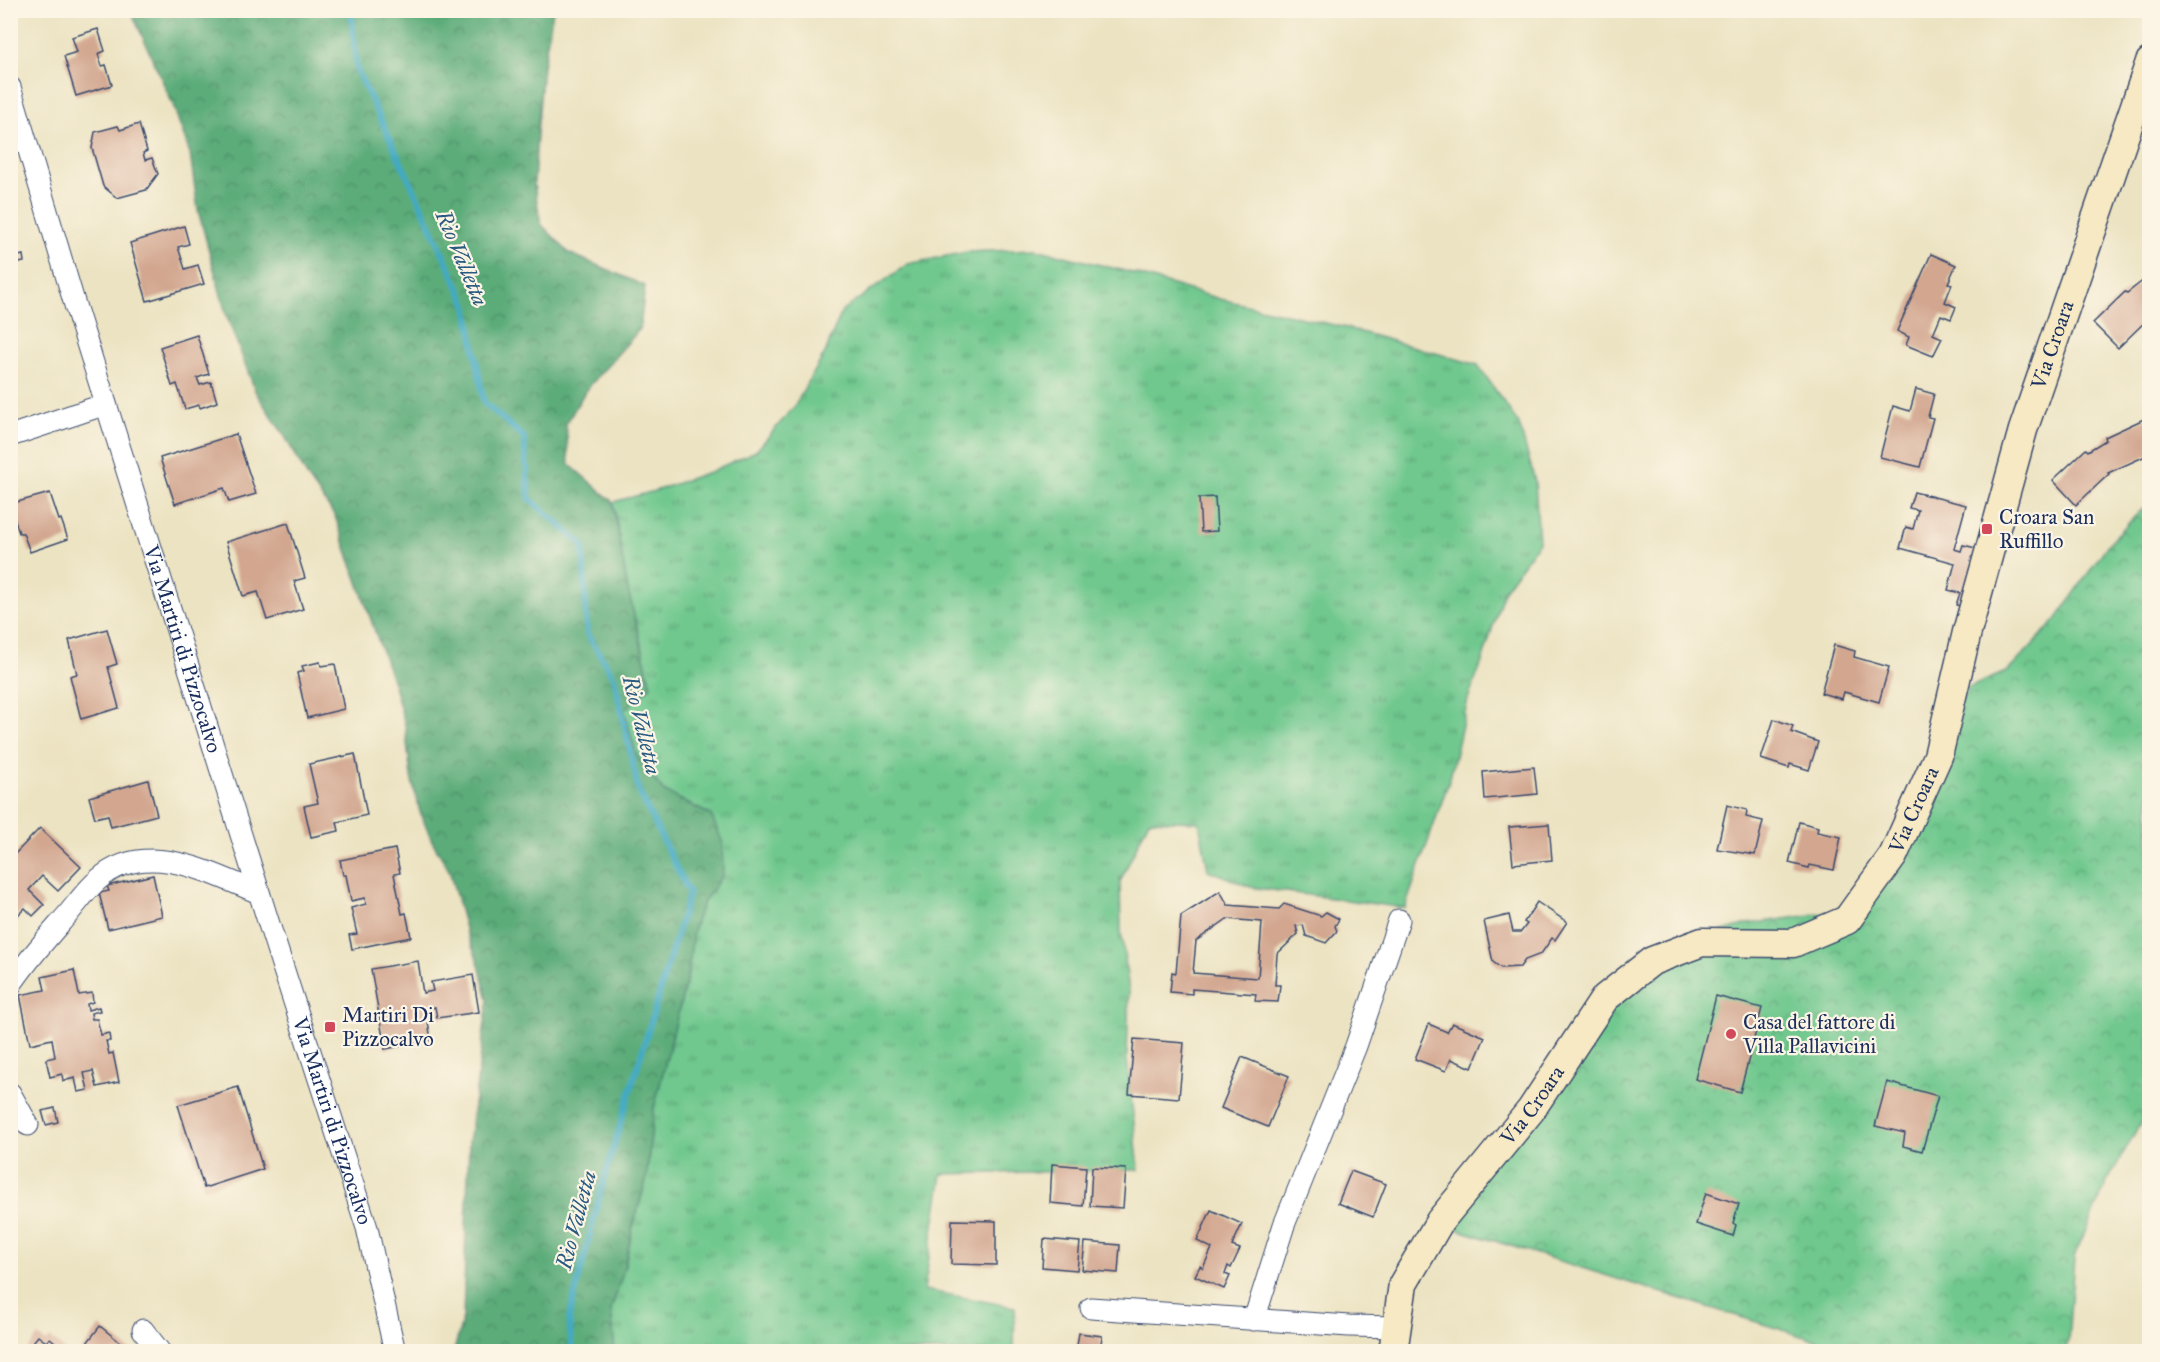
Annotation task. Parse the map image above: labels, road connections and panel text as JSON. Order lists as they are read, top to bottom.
{
  "streets": {
    "street": ["Via Croara", "Via Martiri di Pizzocalvo"]
  },
  "water": ["Rio Valletta"],
  "places": {
    "transit": ["Croara San Ruffillo", "Martiri Di Pizzocalvo"],
    "other": ["Casa del fattore di Villa Pallavicini"]
  }
}
